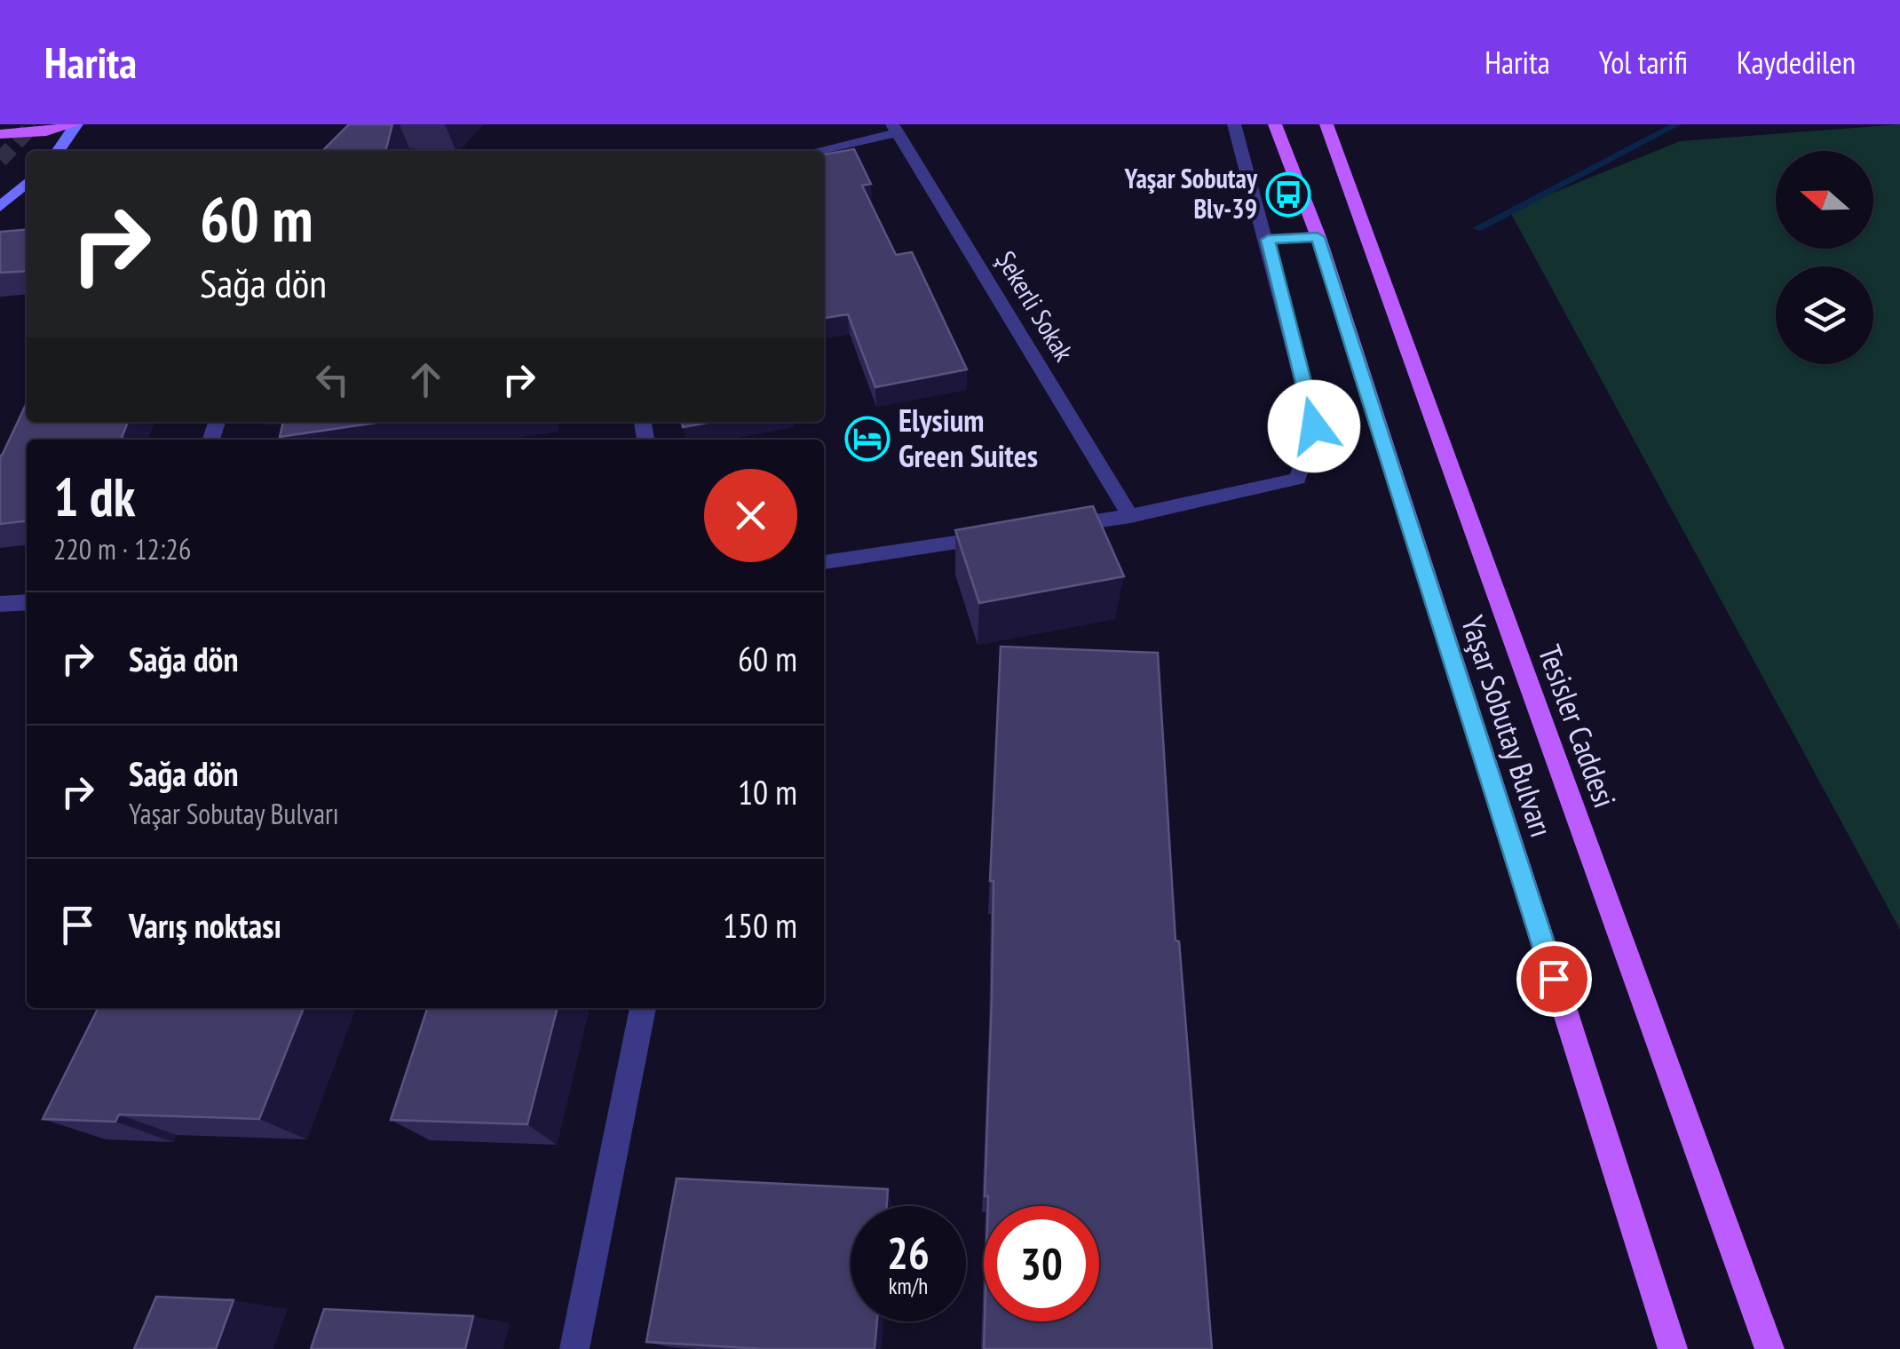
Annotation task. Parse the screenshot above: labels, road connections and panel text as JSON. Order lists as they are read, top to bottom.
{
  "streets": {
    "main road": ["Yaşar Sobutay Bulvarı", "Tesisler Caddesi"],
    "street": ["Şekerli Sokak"]
  },
  "places": {
    "bus stop": ["Yaşar Sobutay Blv-39"],
    "hotel": ["Elysium Green Suites"]
  },
  "north": "left",
  "page": {
    "header": "Harita",
    "nav": ["Harita", "Yol tarifi", "Kaydedilen"],
    "turn": ["60 m", "Sağa dön"],
    "heading": ["1 dk", "220 m · 12:26"],
    "list": [
      {
        "name": "Sağa dön",
        "value": "60 m"
      },
      {
        "name": "Sağa dön",
        "note": "Yaşar Sobutay Bulvarı",
        "value": "10 m"
      },
      {
        "name": "Varış noktası",
        "value": "150 m"
      }
    ],
    "speed": "26 km/h",
    "limit": "30"
  }
}
